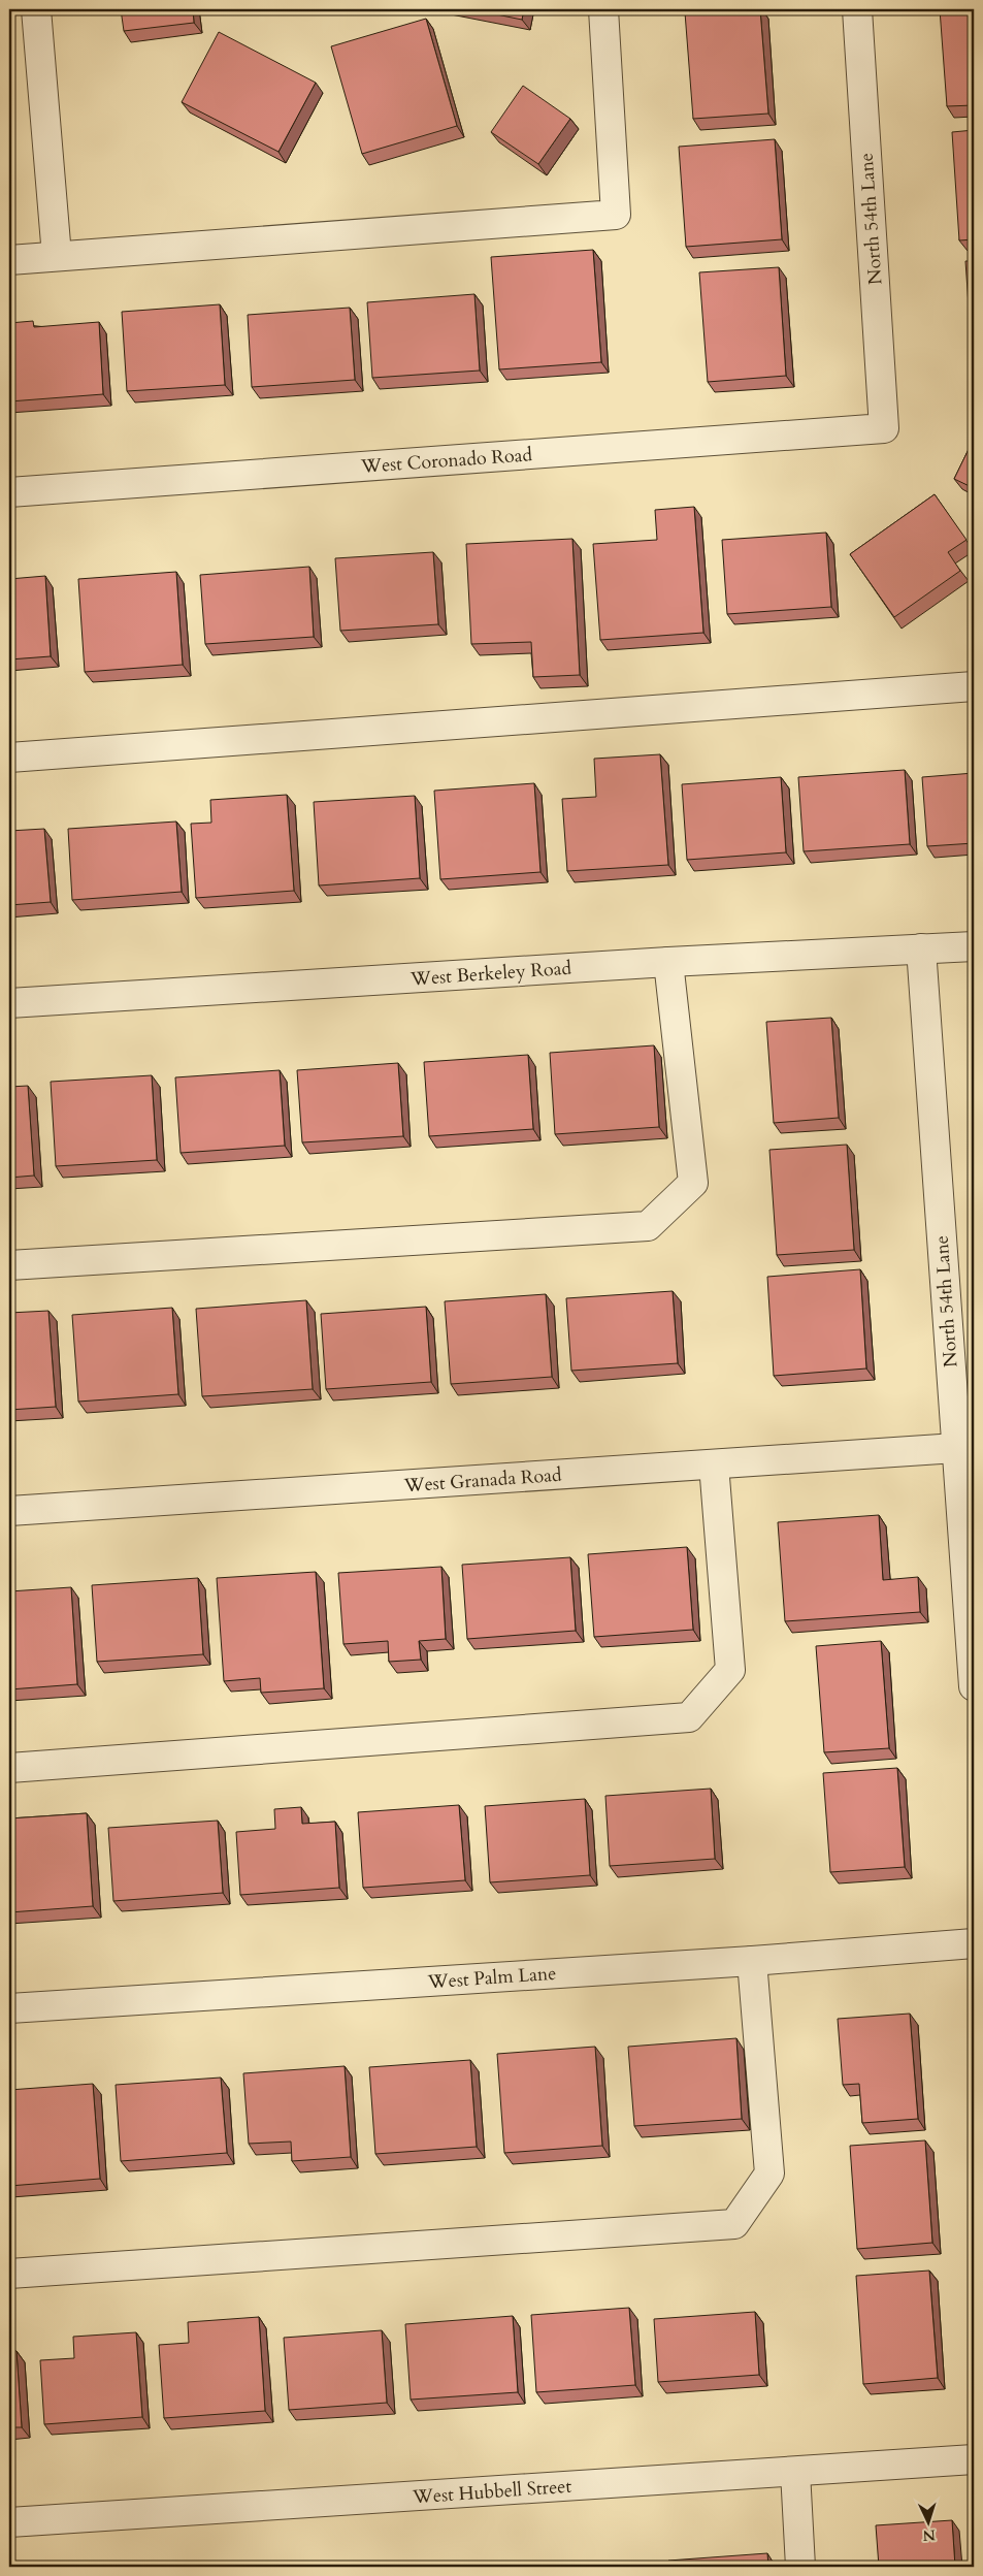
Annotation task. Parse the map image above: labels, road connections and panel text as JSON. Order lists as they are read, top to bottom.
{
  "streets": {
    "street": [
      "North 54th Lane",
      "West Coronado Road",
      "West Berkeley Road",
      "West Granada Road",
      "West Palm Lane",
      "West Hubbell Street"
    ]
  },
  "crossings": [
    ["North 54th Lane", "West Coronado Road"],
    ["North 54th Lane", "West Berkeley Road"],
    ["North 54th Lane", "West Granada Road"]
  ],
  "north": "bottom"
}
